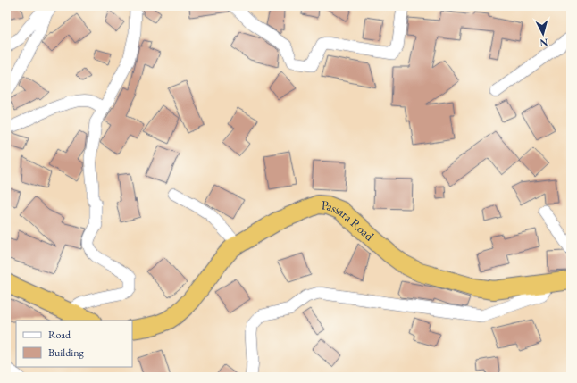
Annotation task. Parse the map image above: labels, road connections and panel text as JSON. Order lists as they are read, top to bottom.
{
  "streets": {
    "highway": ["Passara Road"]
  },
  "legend": ["Road", "Building"],
  "north": "bottom"
}
